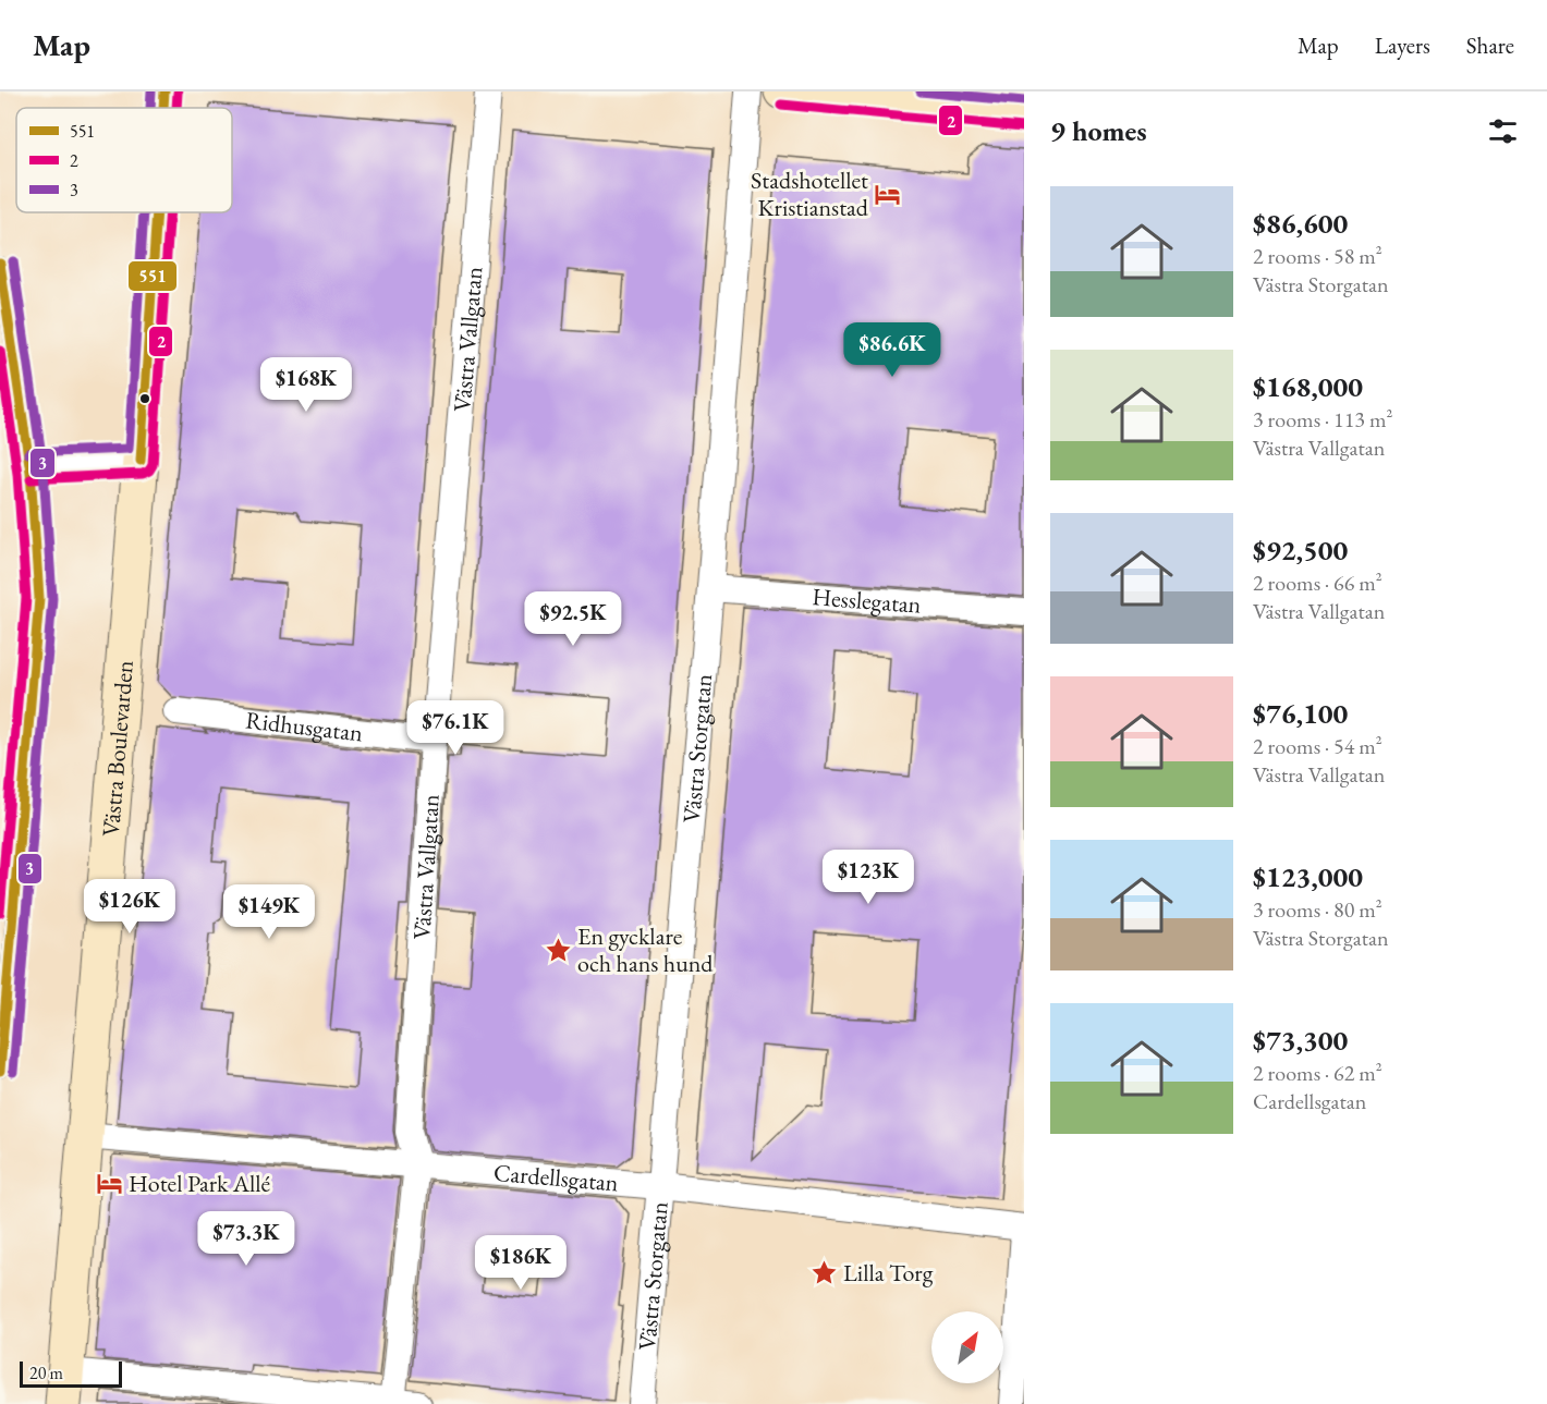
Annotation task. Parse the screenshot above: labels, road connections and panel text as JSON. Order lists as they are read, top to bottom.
{
  "streets": {
    "street": [
      "Västra Vallgatan",
      "Hesslegatan",
      "Ridhusgatan",
      "Västra Boulevarden",
      "Västra Storgatan",
      "Cardellsgatan"
    ]
  },
  "crossings": [
    ["Västra Vallgatan", "Ridhusgatan"],
    ["Västra Vallgatan", "Cardellsgatan"],
    ["Hesslegatan", "Västra Storgatan"],
    ["Västra Boulevarden", "Cardellsgatan"],
    ["Västra Storgatan", "Cardellsgatan"]
  ],
  "places": {
    "hotel": ["Stadshotellet Kristianstad", "Hotel Park Allé"],
    "place": ["En gycklare och hans hund", "Lilla Torg"]
  },
  "lines": ["transit line 551", "transit line 3", "transit line 2"],
  "legend": ["551", "2", "3"],
  "scale_bar": "20 m",
  "north": "top right",
  "page": {
    "header": "Map",
    "nav": ["Map", "Layers", "Share"],
    "heading": "9 homes",
    "list": [
      {
        "name": "$86,600",
        "note": "2 rooms · 58 m² · Västra Storgatan"
      },
      {
        "name": "$168,000",
        "note": "3 rooms · 113 m² · Västra Vallgatan"
      },
      {
        "name": "$92,500",
        "note": "2 rooms · 66 m² · Västra Vallgatan"
      },
      {
        "name": "$76,100",
        "note": "2 rooms · 54 m² · Västra Vallgatan"
      },
      {
        "name": "$123,000",
        "note": "3 rooms · 80 m² · Västra Storgatan"
      },
      {
        "name": "$73,300",
        "note": "2 rooms · 62 m² · Cardellsgatan"
      }
    ],
    "price": [
      "$86.6K",
      "$168K",
      "$92.5K",
      "$76.1K",
      "$123K",
      "$126K",
      "$149K",
      "$73.3K",
      "$186K"
    ],
    "scale": "20 m"
  }
}
